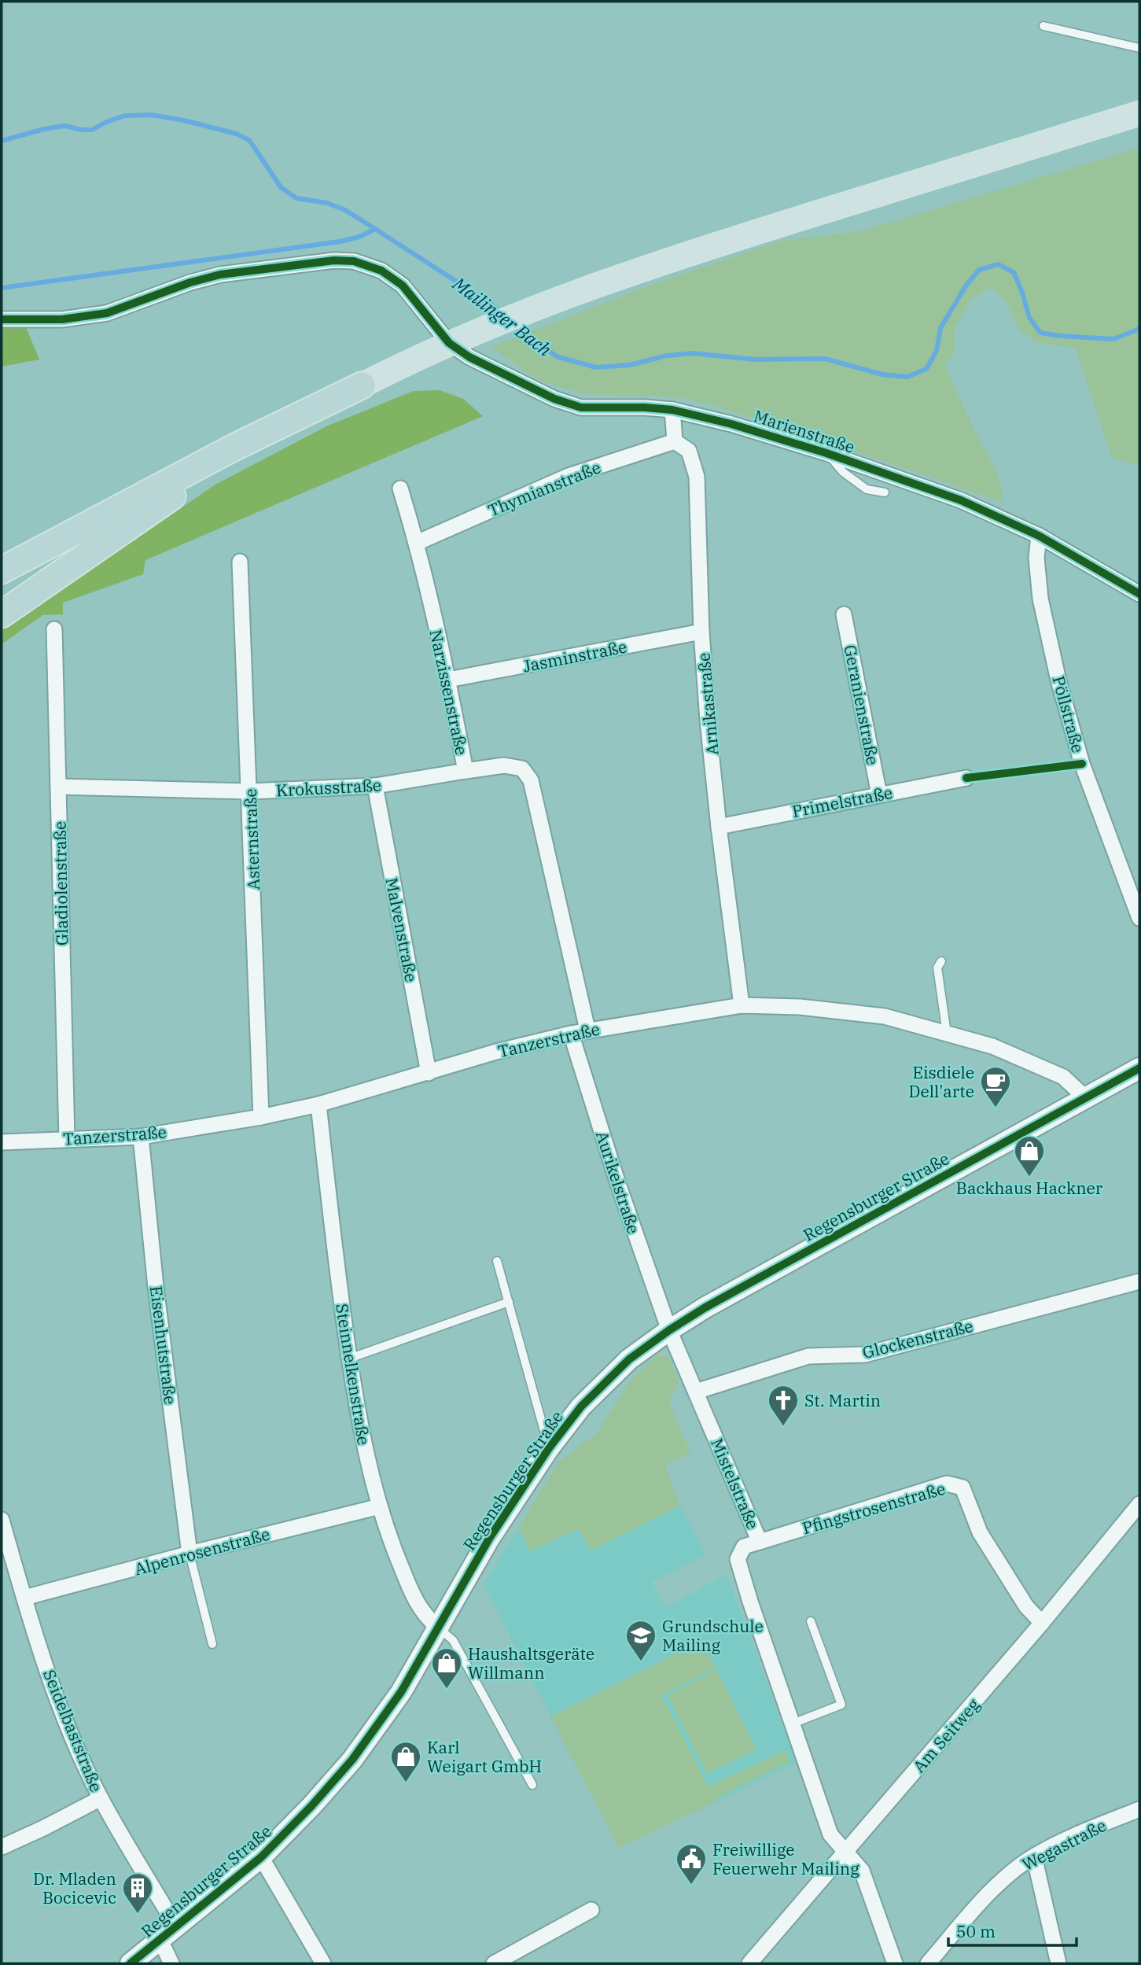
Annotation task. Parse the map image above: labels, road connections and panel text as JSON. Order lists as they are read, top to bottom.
{
  "streets": {
    "street": [
      "Marienstraße",
      "Thymianstraße",
      "Jasminstraße",
      "Narzissenstraße",
      "Arnikastraße",
      "Geranienstraße",
      "Pöllstraße",
      "Krokusstraße",
      "Primelstraße",
      "Asternstraße",
      "Gladiolenstraße",
      "Malvenstraße",
      "Tanzerstraße",
      "Aurikelstraße",
      "Regensburger Straße",
      "Glockenstraße",
      "Eisenhutstraße",
      "Steinnelkenstraße",
      "Mistelstraße",
      "Pfingstrosenstraße",
      "Alpenrosenstraße",
      "Seidelbaststraße",
      "Am Seitweg",
      "Wegastraße"
    ]
  },
  "crossings": [
    ["Marienstraße", "Pöllstraße"],
    ["Thymianstraße", "Narzissenstraße"],
    ["Thymianstraße", "Arnikastraße"],
    ["Jasminstraße", "Narzissenstraße"],
    ["Jasminstraße", "Arnikastraße"],
    ["Narzissenstraße", "Krokusstraße"],
    ["Narzissenstraße", "Tanzerstraße"],
    ["Arnikastraße", "Primelstraße"],
    ["Arnikastraße", "Tanzerstraße"],
    ["Geranienstraße", "Primelstraße"],
    ["Krokusstraße", "Asternstraße"],
    ["Krokusstraße", "Gladiolenstraße"],
    ["Krokusstraße", "Malvenstraße"],
    ["Asternstraße", "Tanzerstraße"],
    ["Gladiolenstraße", "Tanzerstraße"],
    ["Malvenstraße", "Tanzerstraße"],
    ["Tanzerstraße", "Aurikelstraße"],
    ["Tanzerstraße", "Regensburger Straße"],
    ["Tanzerstraße", "Eisenhutstraße"],
    ["Tanzerstraße", "Steinnelkenstraße"],
    ["Aurikelstraße", "Regensburger Straße"],
    ["Aurikelstraße", "Mistelstraße"],
    ["Regensburger Straße", "Steinnelkenstraße"],
    ["Regensburger Straße", "Mistelstraße"],
    ["Regensburger Straße", "Seidelbaststraße"],
    ["Glockenstraße", "Mistelstraße"],
    ["Eisenhutstraße", "Alpenrosenstraße"],
    ["Steinnelkenstraße", "Alpenrosenstraße"],
    ["Mistelstraße", "Pfingstrosenstraße"],
    ["Mistelstraße", "Am Seitweg"],
    ["Pfingstrosenstraße", "Am Seitweg"],
    ["Alpenrosenstraße", "Seidelbaststraße"]
  ],
  "water": ["Mailinger Bach"],
  "places": {
    "cafe": ["Eisdiele Dell'arte"],
    "shop": ["Backhaus Hackner", "Haushaltsgeräte Willmann", "Karl Weigart GmbH"],
    "church": ["St. Martin"],
    "school or university": ["Grundschule Mailing"],
    "public building": ["Freiwillige Feuerwehr Mailing"],
    "building": ["Dr. Mladen Bocicevic"]
  },
  "scale_bar": "50 m"
}
